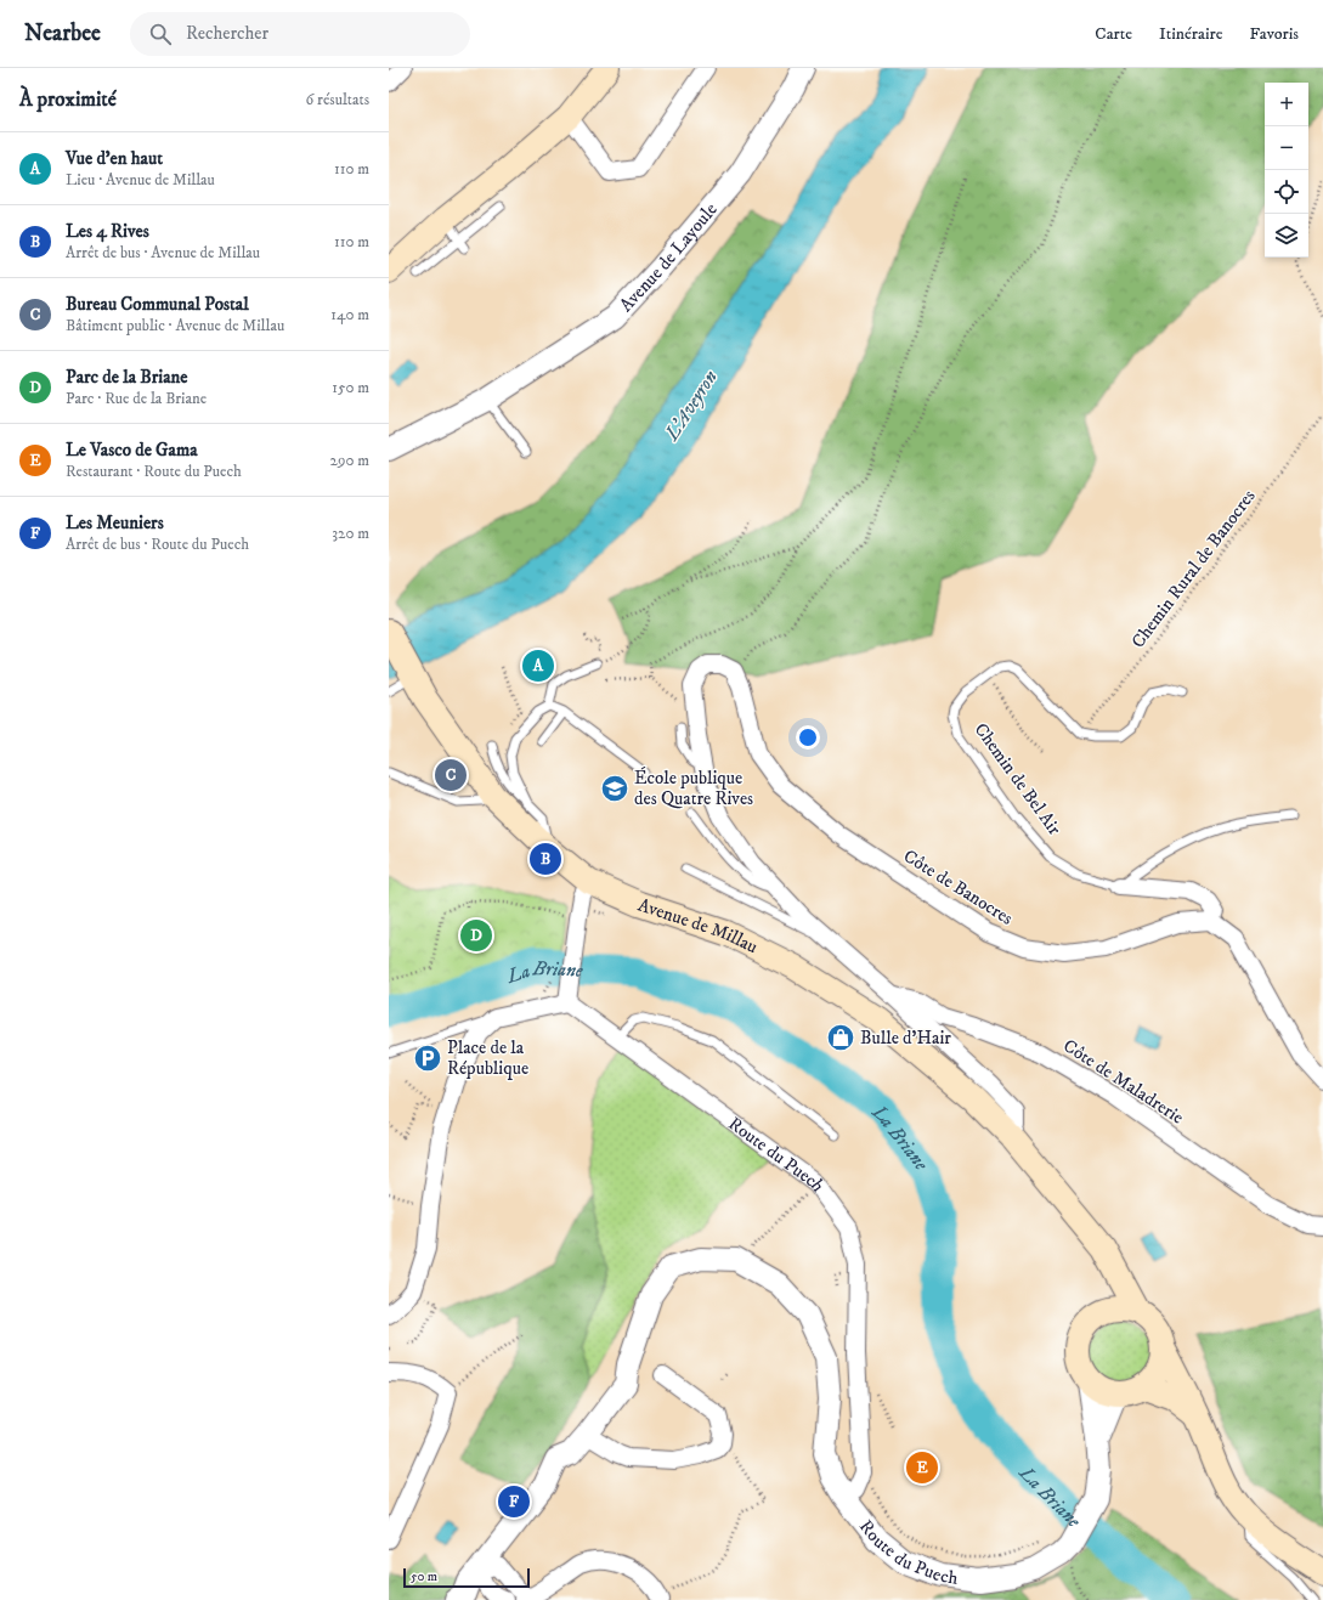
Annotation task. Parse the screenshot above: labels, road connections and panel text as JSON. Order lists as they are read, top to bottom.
{
  "streets": {
    "main road": ["Avenue de Millau"],
    "street": [
      "Avenue de Layoule",
      "Chemin de Bel Air",
      "Côte de Banocres",
      "Côte de Maladrerie",
      "Route du Puech"
    ],
    "path": ["Chemin Rural de Banocres"]
  },
  "crossings": [
    ["Chemin Rural de Banocres", "Chemin de Bel Air"],
    ["Chemin de Bel Air", "Côte de Banocres"]
  ],
  "water": ["L'Aveyron", "La Briane"],
  "places": {
    "school or university": ["École publique des Quatre Rives"],
    "shop": ["Bulle d'Hair"],
    "parking": ["Place de la République"]
  },
  "scale_bar": "50 m",
  "page": {
    "header": "Nearbee",
    "search": "Rechercher",
    "nav": ["Carte", "Itinéraire", "Favoris"],
    "heading": ["À proximité", "6 résultats"],
    "map_buttons": ["+", "−"],
    "list": [
      {
        "mark": "A",
        "name": "Vue d'en haut",
        "note": "Lieu · Avenue de Millau",
        "value": "110 m"
      },
      {
        "mark": "B",
        "name": "Les 4 Rives",
        "note": "Arrêt de bus · Avenue de Millau",
        "value": "110 m"
      },
      {
        "mark": "C",
        "name": "Bureau Communal Postal",
        "note": "Bâtiment public · Avenue de Millau",
        "value": "140 m"
      },
      {
        "mark": "D",
        "name": "Parc de la Briane",
        "note": "Parc · Rue de la Briane",
        "value": "150 m"
      },
      {
        "mark": "E",
        "name": "Le Vasco de Gama",
        "note": "Restaurant · Route du Puech",
        "value": "290 m"
      },
      {
        "mark": "F",
        "name": "Les Meuniers",
        "note": "Arrêt de bus · Route du Puech",
        "value": "320 m"
      }
    ],
    "pins": [
      "A",
      "C",
      "B",
      "D",
      "E",
      "F"
    ],
    "scale": "50 m"
  }
}
